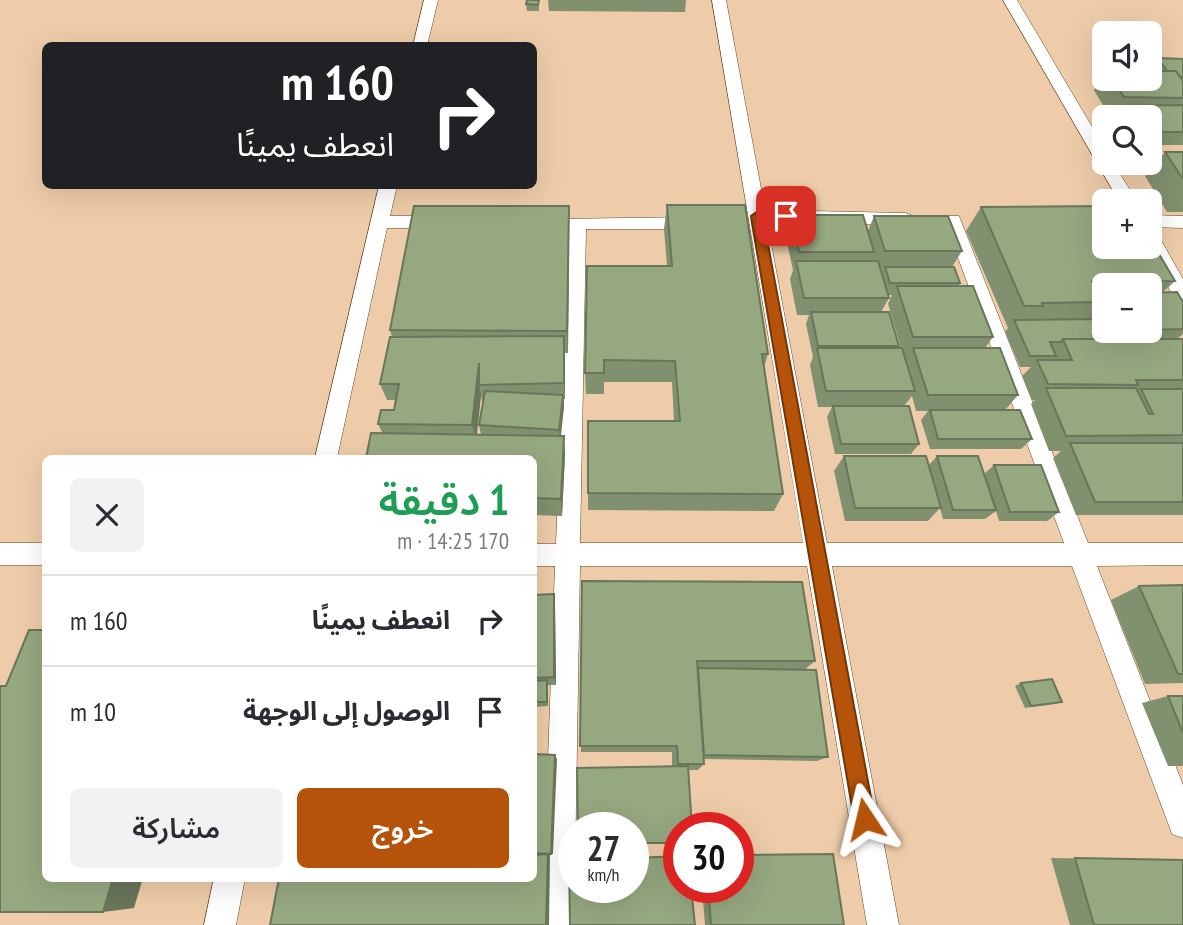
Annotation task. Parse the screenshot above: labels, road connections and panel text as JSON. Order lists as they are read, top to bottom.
{
  "page": {
    "map_buttons": ["+", "−"],
    "turn": ["160 m", "انعطف يمينًا"],
    "heading": ["1 دقيقة", "170 m · 14:25"],
    "list": [
      {
        "name": "انعطف يمينًا",
        "value": "160 m"
      },
      {
        "name": "الوصول إلى الوجهة",
        "value": "10 m"
      }
    ],
    "buttons": ["خروج", "مشاركة"],
    "speed": "27 km/h",
    "limit": "30"
  }
}
